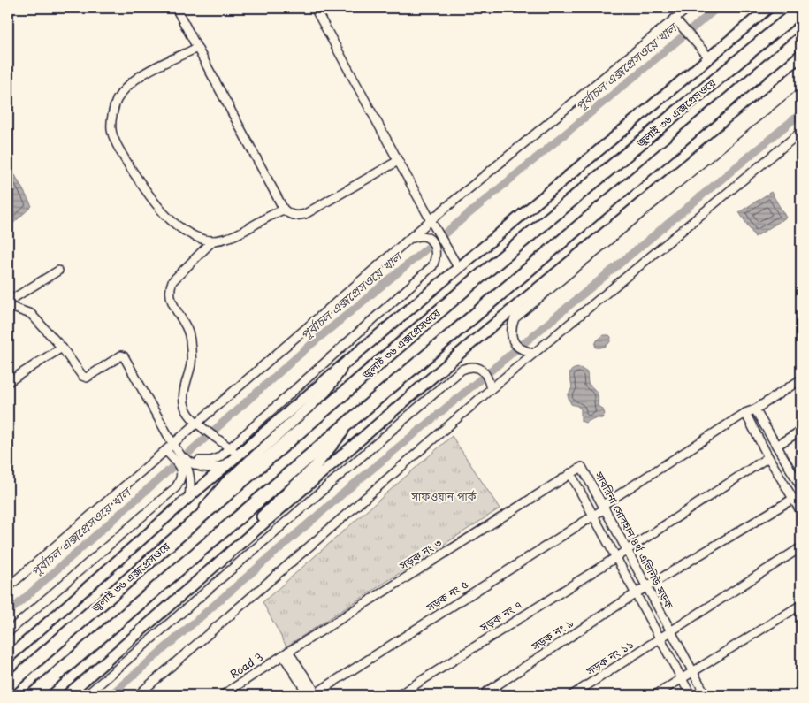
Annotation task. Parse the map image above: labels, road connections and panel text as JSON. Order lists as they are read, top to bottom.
{
  "streets": {
    "highway": ["জুলাই ৩৬ এক্সপ্রেসওয়ে"],
    "street": [
      "সাবরিনা সোবহান ৪র্থ এভিনিউ সড়ক",
      "সড়ক নং ৩",
      "সড়ক নং ৫",
      "সড়ক নং ৭",
      "সড়ক নং ৯",
      "সড়ক নং ১১",
      "Road 3"
    ]
  },
  "crossings": [
    ["সাবরিনা সোবহান ৪র্থ এভিনিউ সড়ক", "সড়ক নং ৩"],
    ["সাবরিনা সোবহান ৪র্থ এভিনিউ সড়ক", "সড়ক নং ৫"],
    ["সাবরিনা সোবহান ৪র্থ এভিনিউ সড়ক", "সড়ক নং ৭"],
    ["সাবরিনা সোবহান ৪র্থ এভিনিউ সড়ক", "সড়ক নং ৯"],
    ["সাবরিনা সোবহান ৪র্থ এভিনিউ সড়ক", "সড়ক নং ১১"],
    ["সড়ক নং ৩", "Road 3"]
  ],
  "water": ["পূর্বাচল এক্সপ্রেসওয়ে খাল"],
  "parks": ["সাফওয়ান পার্ক"]
}
